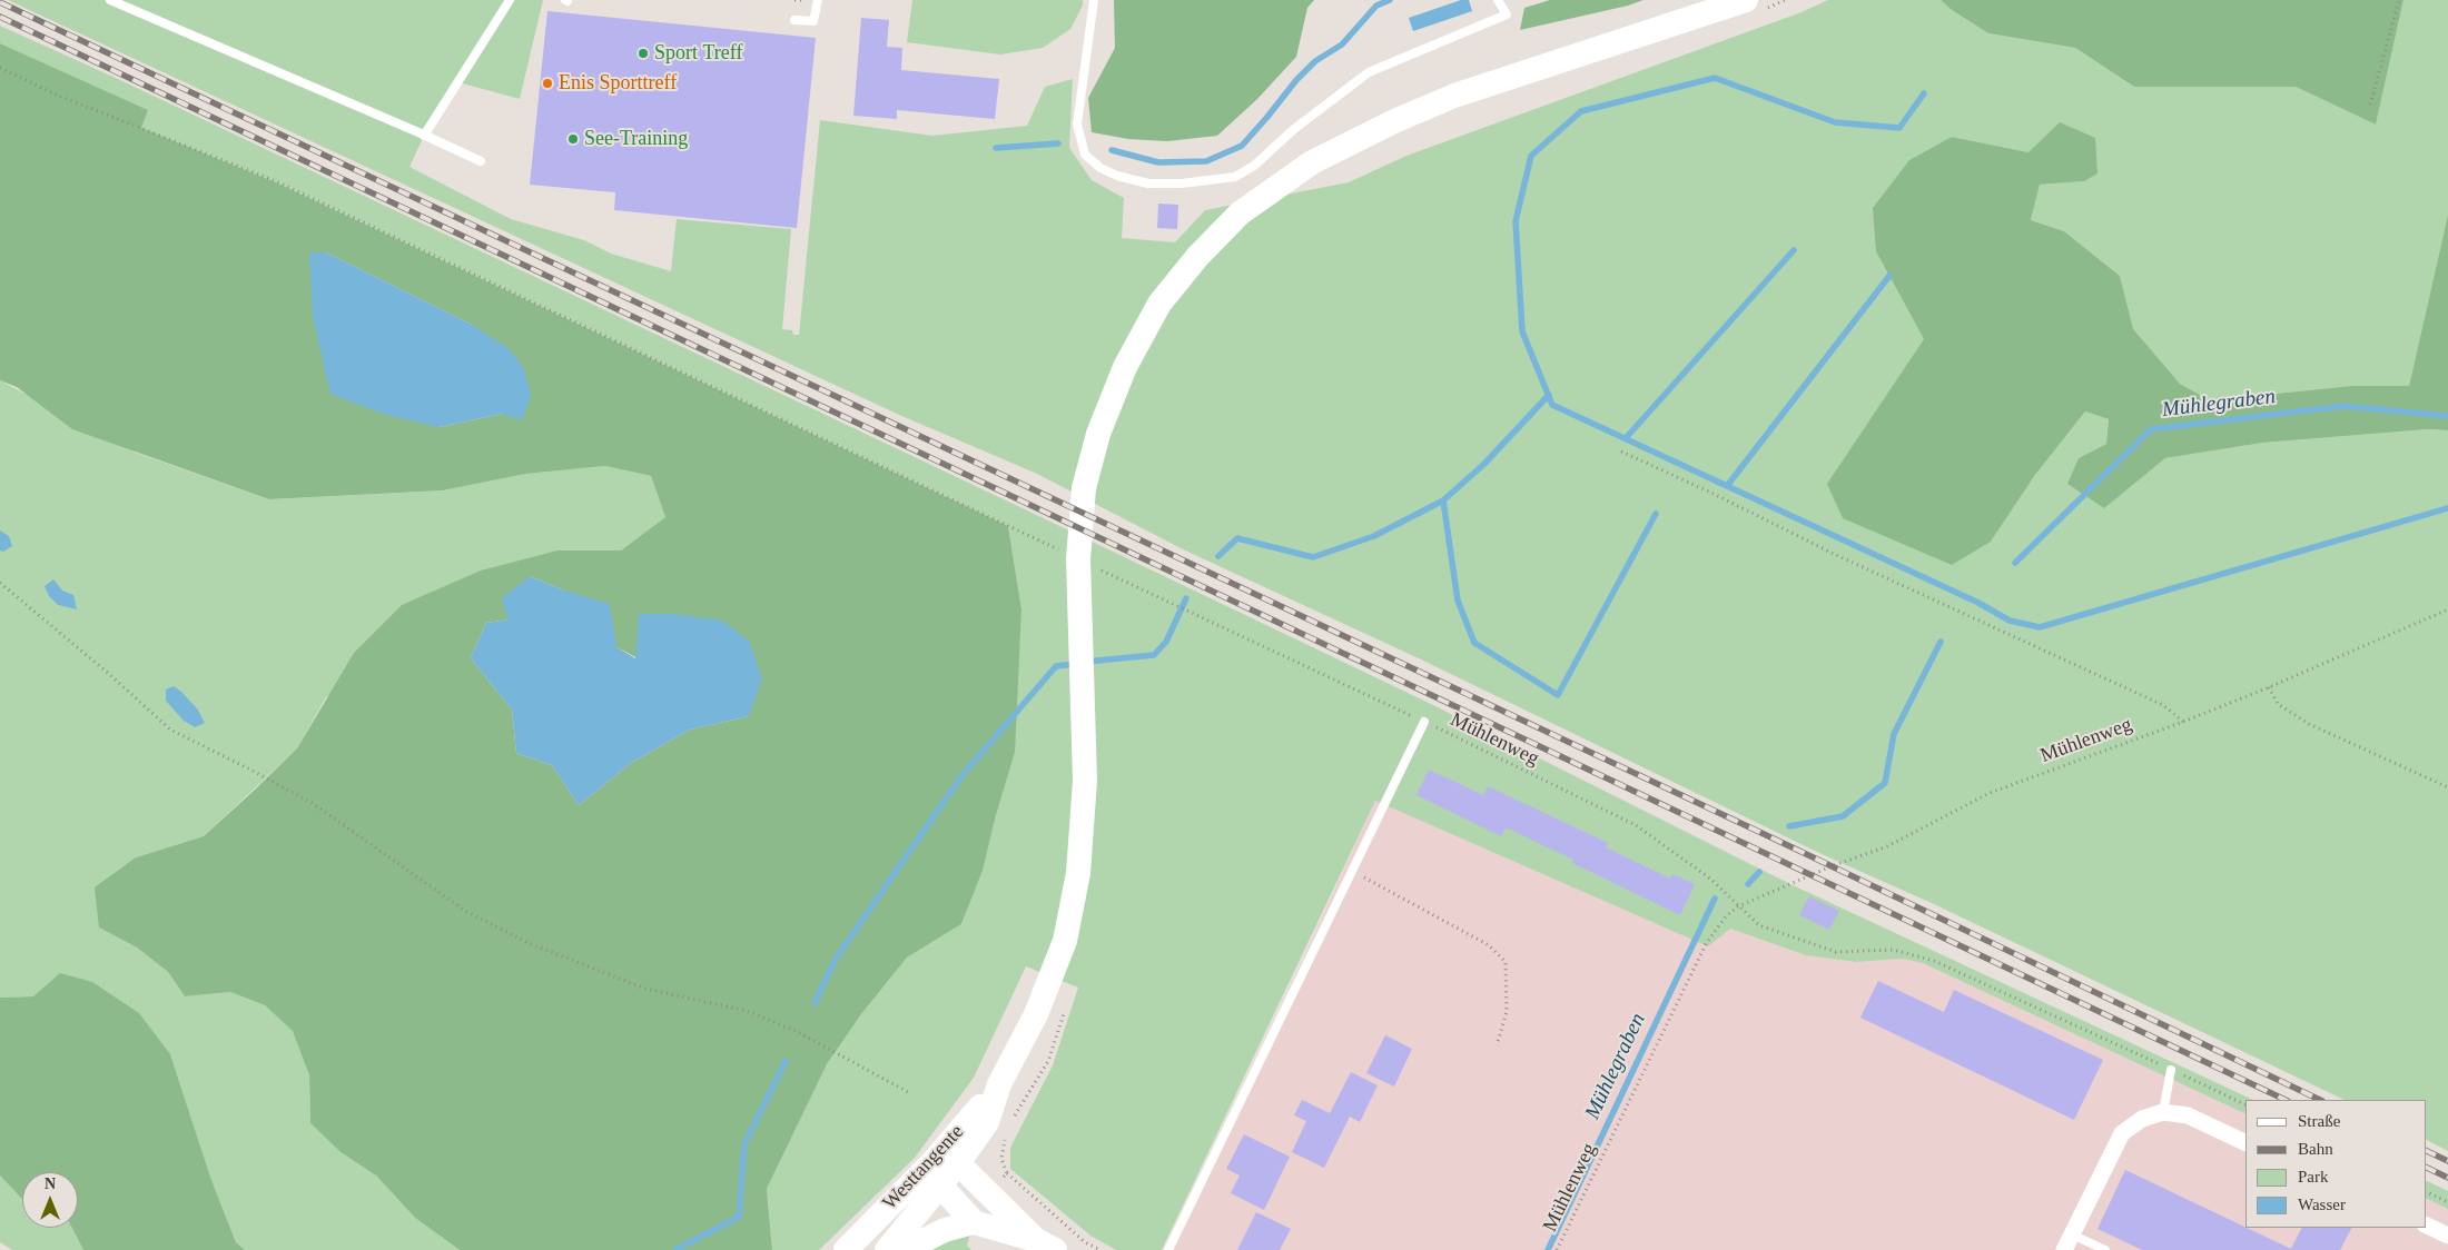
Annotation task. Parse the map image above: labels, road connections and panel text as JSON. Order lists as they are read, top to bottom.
{
  "streets": {
    "main road": ["Westtangente"],
    "path": ["Mühlenweg"]
  },
  "water": ["Mühlegraben"],
  "places": ["Sport Treff", "Enis Sporttreff", "See-Training"],
  "legend": [
    "Straße",
    "Bahn",
    "Park",
    "Wasser"
  ],
  "north": "top"
}
